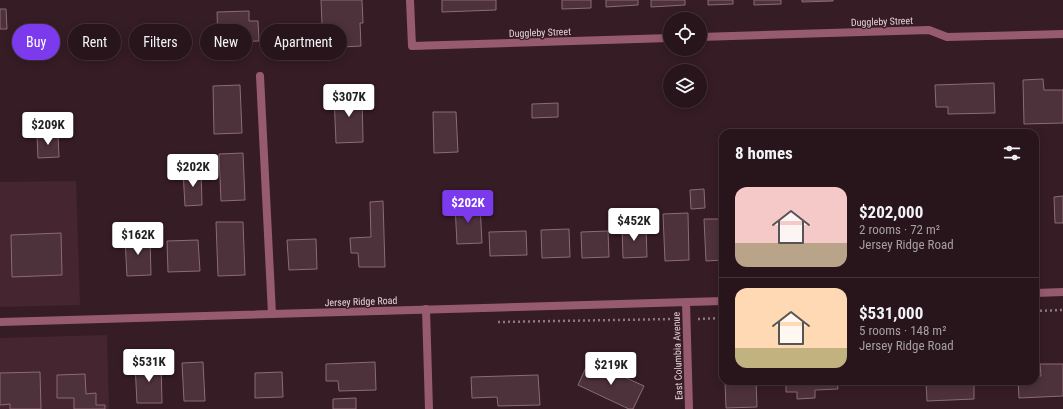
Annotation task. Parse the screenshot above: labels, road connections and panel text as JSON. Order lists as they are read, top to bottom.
{
  "streets": {
    "street": ["Duggleby Street", "Jersey Ridge Road", "East Columbia Avenue"]
  },
  "crossings": [
    ["Jersey Ridge Road", "East Columbia Avenue"]
  ],
  "page": {
    "chip": [
      "Buy",
      "Rent",
      "Filters",
      "New",
      "Apartment"
    ],
    "price": [
      "$307K",
      "$209K",
      "$202K",
      "$202K",
      "$452K",
      "$162K",
      "$531K",
      "$219K"
    ],
    "heading": "8 homes",
    "list": [
      {
        "name": "$202,000",
        "note": "2 rooms · 72 m² · Jersey Ridge Road"
      },
      {
        "name": "$531,000",
        "note": "5 rooms · 148 m² · Jersey Ridge Road"
      }
    ]
  }
}
